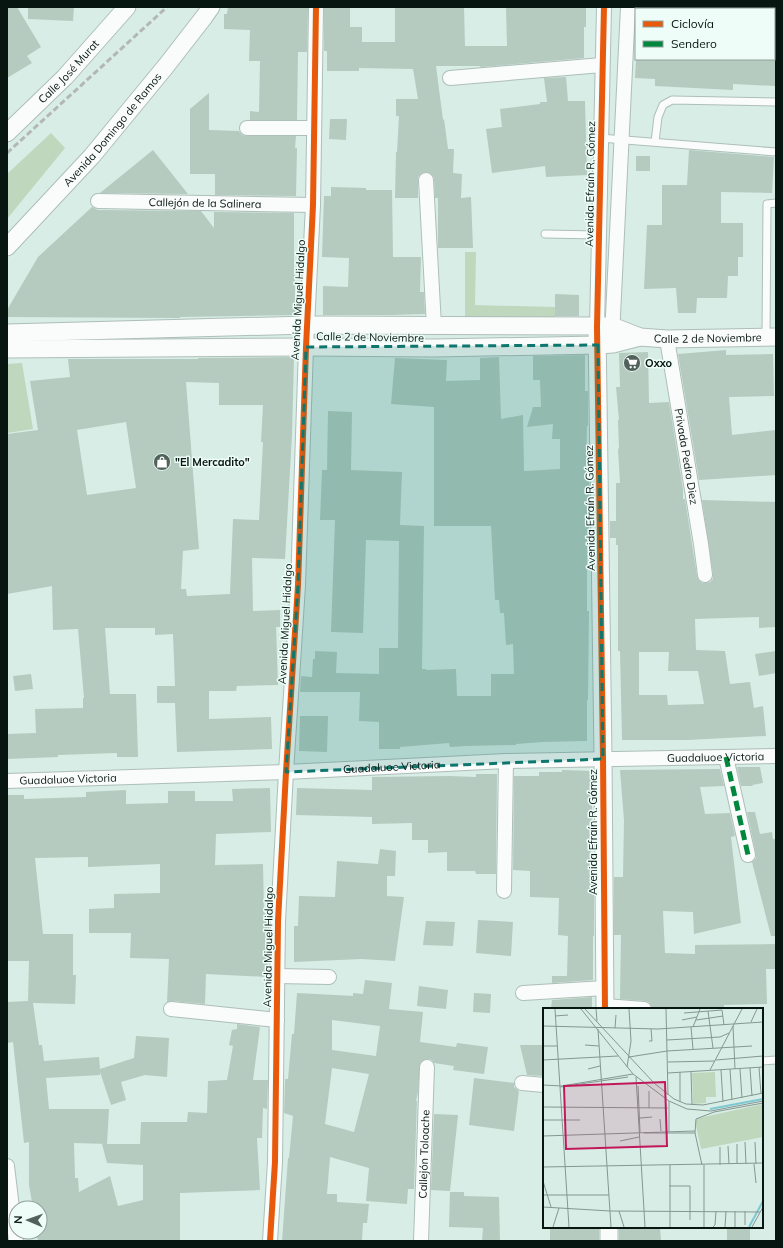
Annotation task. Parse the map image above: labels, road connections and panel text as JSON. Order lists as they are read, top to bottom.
{
  "streets": {
    "street": [
      "Calle José Murat",
      "Avenida Domingo de Ramos",
      "Avenida Efraín R. Gómez",
      "Callejón de la Salinera",
      "Avenida Miguel Hidalgo",
      "Calle 2 de Noviembre",
      "Privada Pedro Diez",
      "Guadaluoe Victoria",
      "Callejón Toloache"
    ]
  },
  "crossings": [
    ["Avenida Efraín R. Gómez", "Calle 2 de Noviembre"],
    ["Avenida Efraín R. Gómez", "Guadaluoe Victoria"],
    ["Callejón de la Salinera", "Avenida Miguel Hidalgo"],
    ["Avenida Miguel Hidalgo", "Calle 2 de Noviembre"],
    ["Avenida Miguel Hidalgo", "Guadaluoe Victoria"],
    ["Calle 2 de Noviembre", "Privada Pedro Diez"]
  ],
  "places": {
    "supermarket": ["Oxxo"],
    "shop": ["\"El Mercadito\""]
  },
  "legend": ["Ciclovía", "Sendero"],
  "north": "left"
}
